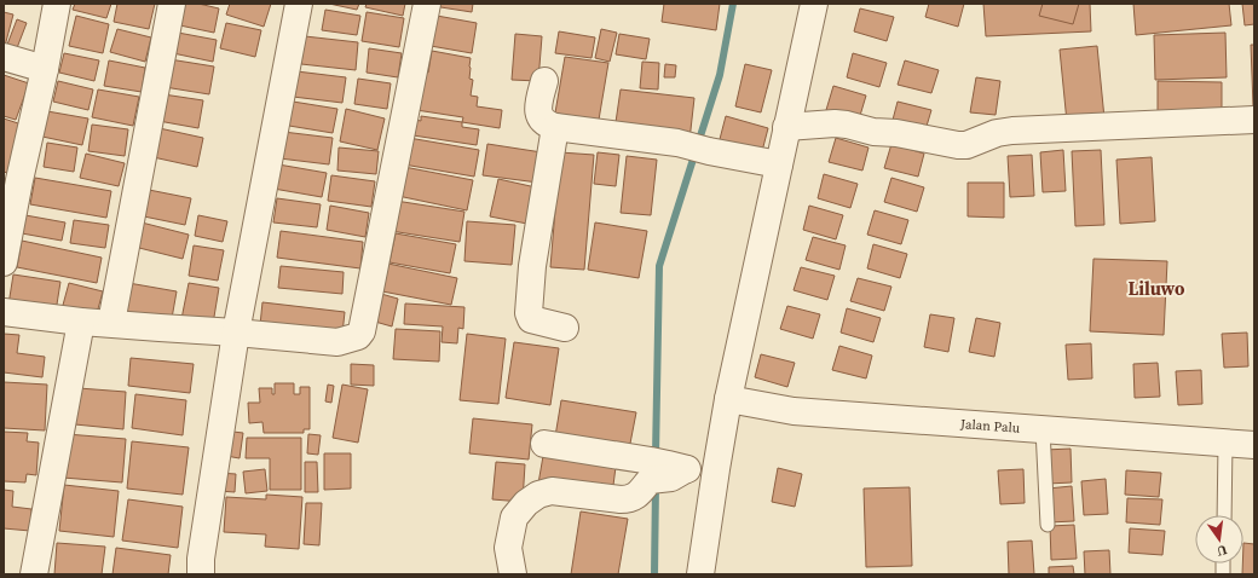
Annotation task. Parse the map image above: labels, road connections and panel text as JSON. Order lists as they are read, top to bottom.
{
  "streets": {
    "street": ["Jalan Palu"]
  },
  "districts": ["Liluwo"],
  "north": "bottom"
}
